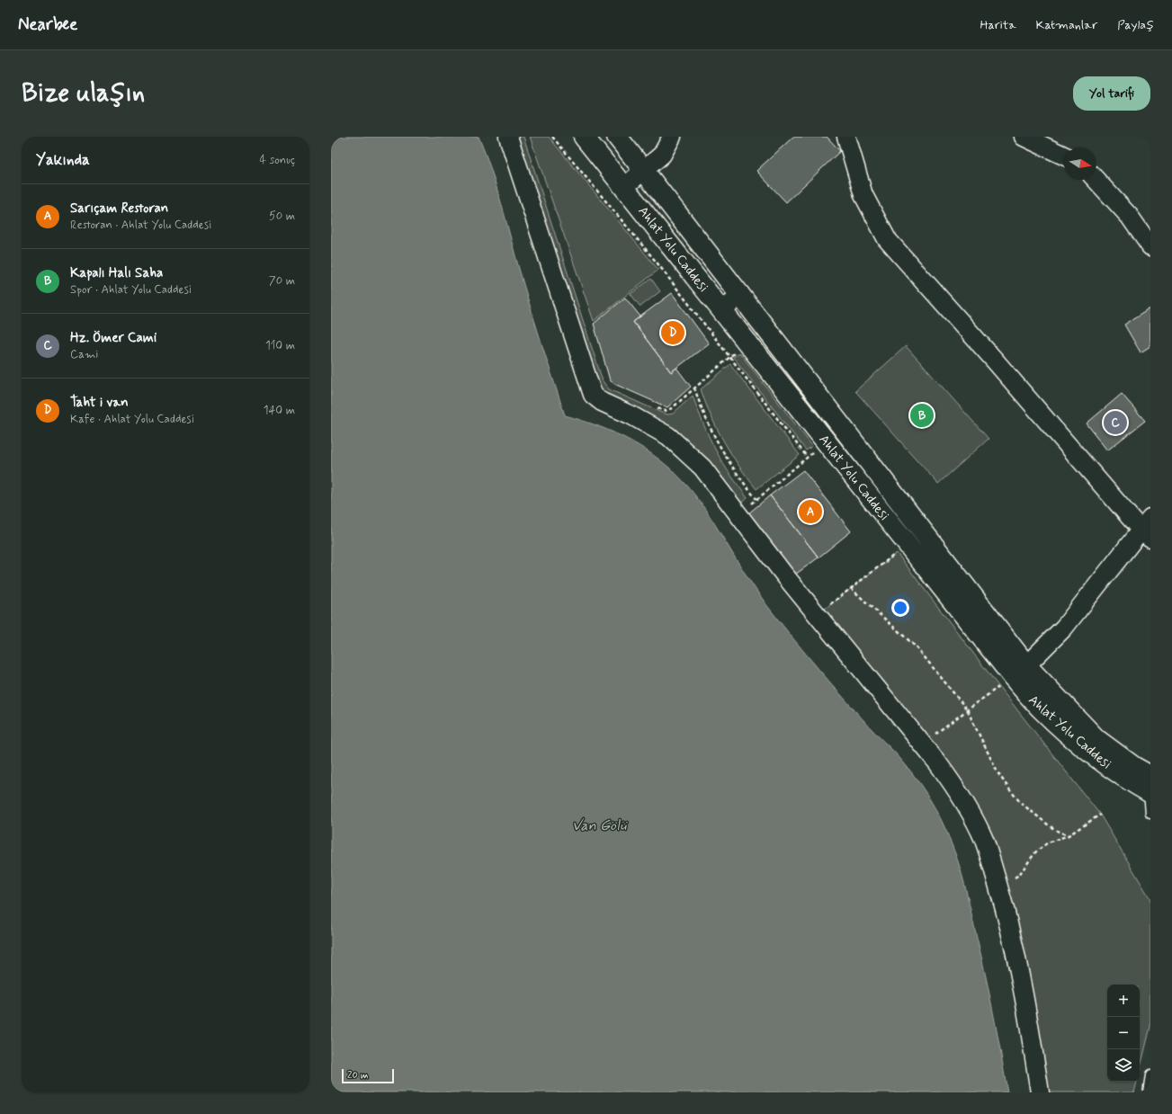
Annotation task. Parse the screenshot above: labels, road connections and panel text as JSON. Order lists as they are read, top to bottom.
{
  "streets": {
    "street": ["Ahlat Yolu Caddesi"]
  },
  "water": ["Van Gölü"],
  "scale_bar": "20 m",
  "north": "right",
  "page": {
    "header": "Nearbee",
    "nav": ["Harita", "Katmanlar", "Paylaş"],
    "buttons": "Yol tarifi",
    "title": "Bize ulaşın",
    "heading": ["Yakında", "4 sonuç"],
    "list": [
      {
        "mark": "A",
        "name": "Sarıçam Restoran",
        "note": "Restoran · Ahlat Yolu Caddesi",
        "value": "50 m"
      },
      {
        "mark": "B",
        "name": "Kapalı Halı Saha",
        "note": "Spor · Ahlat Yolu Caddesi",
        "value": "70 m"
      },
      {
        "mark": "C",
        "name": "Hz. Ömer Cami",
        "note": "Cami",
        "value": "110 m"
      },
      {
        "mark": "D",
        "name": "Taht i van",
        "note": "Kafe · Ahlat Yolu Caddesi",
        "value": "140 m"
      }
    ],
    "pins": [
      "D",
      "B",
      "C",
      "A"
    ],
    "map_buttons": ["+", "−"],
    "scale": "20 m"
  }
}
